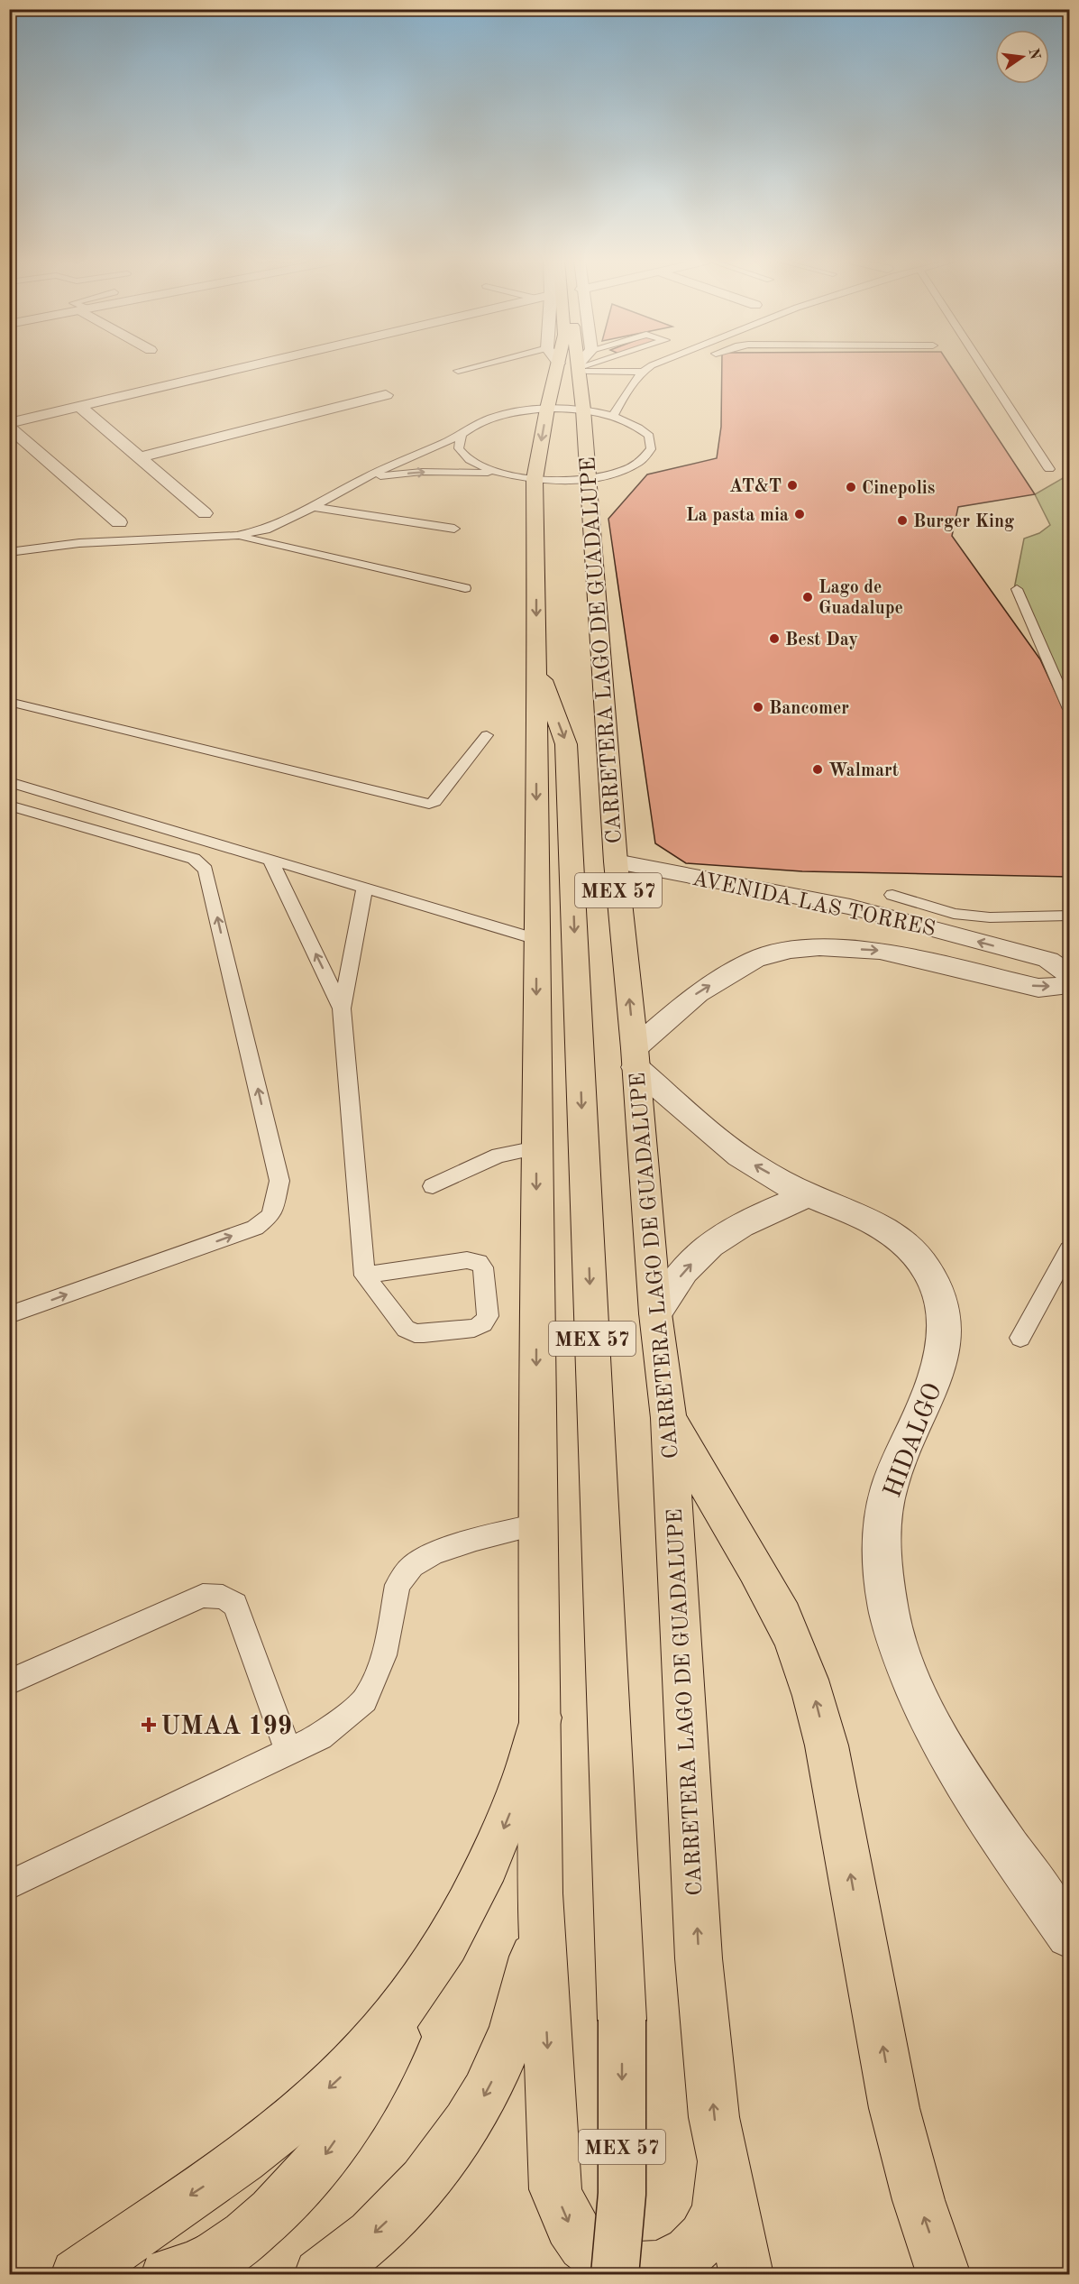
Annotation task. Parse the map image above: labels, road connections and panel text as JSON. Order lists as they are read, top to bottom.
{
  "streets": {
    "main road": ["CARRETERA LAGO DE GUADALUPE", "MEX 57"],
    "street": ["AVENIDA LAS TORRES", "HIDALGO"]
  },
  "crossings": [
    ["CARRETERA LAGO DE GUADALUPE", "AVENIDA LAS TORRES"],
    ["CARRETERA LAGO DE GUADALUPE", "HIDALGO"],
    ["AVENIDA LAS TORRES", "HIDALGO"]
  ],
  "places": {
    "other": [
      "AT&T",
      "Cinepolis",
      "La pasta mia",
      "Burger King",
      "Lago de Guadalupe",
      "Best Day",
      "Bancomer",
      "Walmart"
    ],
    "health": ["UMAA 199"]
  },
  "north": "right"
}
